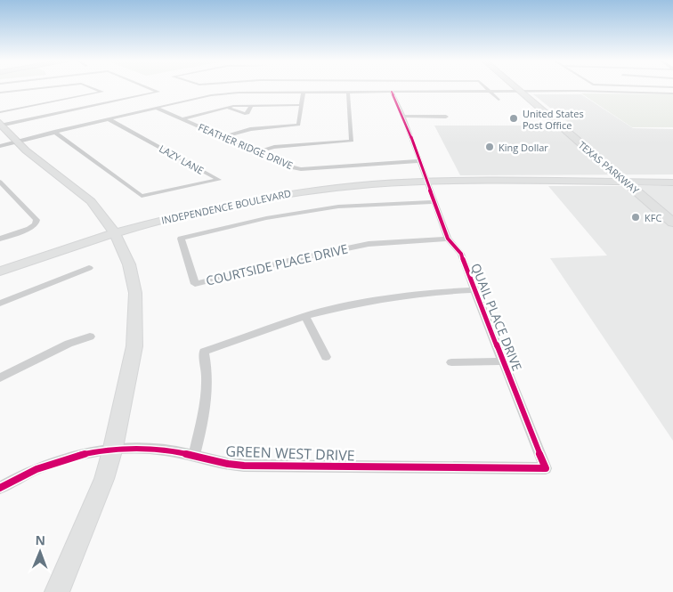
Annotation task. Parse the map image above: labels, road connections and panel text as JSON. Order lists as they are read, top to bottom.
{
  "streets": {
    "main road": ["TEXAS PARKWAY"],
    "street": [
      "FEATHER RIDGE DRIVE",
      "LAZY LANE",
      "INDEPENDENCE BOULEVARD",
      "COURTSIDE PLACE DRIVE",
      "QUAIL PLACE DRIVE",
      "GREEN WEST DRIVE"
    ]
  },
  "crossings": [
    ["FEATHER RIDGE DRIVE", "QUAIL PLACE DRIVE"],
    ["TEXAS PARKWAY", "INDEPENDENCE BOULEVARD"],
    ["INDEPENDENCE BOULEVARD", "QUAIL PLACE DRIVE"],
    ["COURTSIDE PLACE DRIVE", "QUAIL PLACE DRIVE"],
    ["QUAIL PLACE DRIVE", "GREEN WEST DRIVE"]
  ],
  "places": ["United States Post Office", "King Dollar", "KFC"],
  "north": "top"
}
